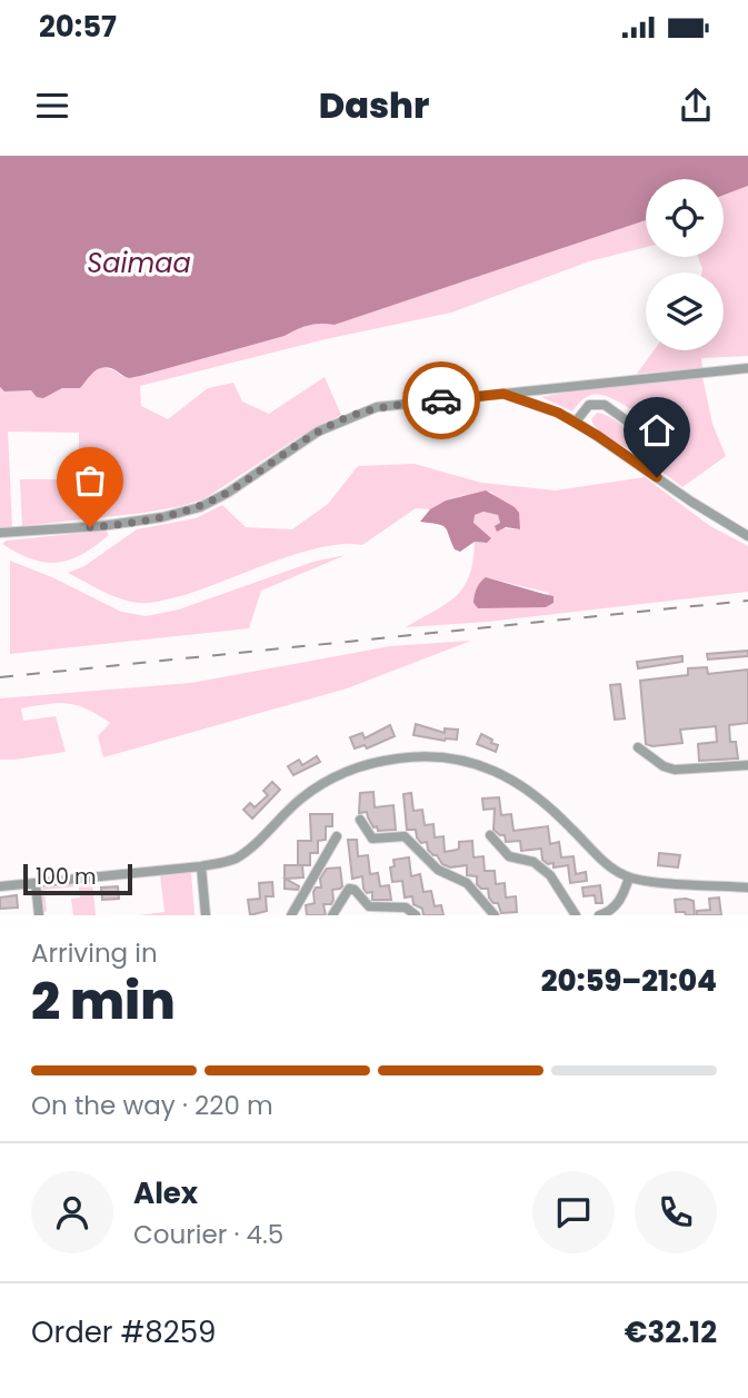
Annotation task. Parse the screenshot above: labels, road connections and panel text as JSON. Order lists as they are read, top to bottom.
{
  "water": ["Saimaa"],
  "scale_bar": "100 m",
  "page": {
    "status": "20:57",
    "header": "Dashr",
    "scale": "100 m",
    "heading": ["2 min", "Arriving in", "20:59–21:04"],
    "panel": [
      "Alex",
      "Courier · 4.5",
      "Order #8259",
      "€32.12"
    ],
    "bar": "On the way · 220 m"
  }
}
